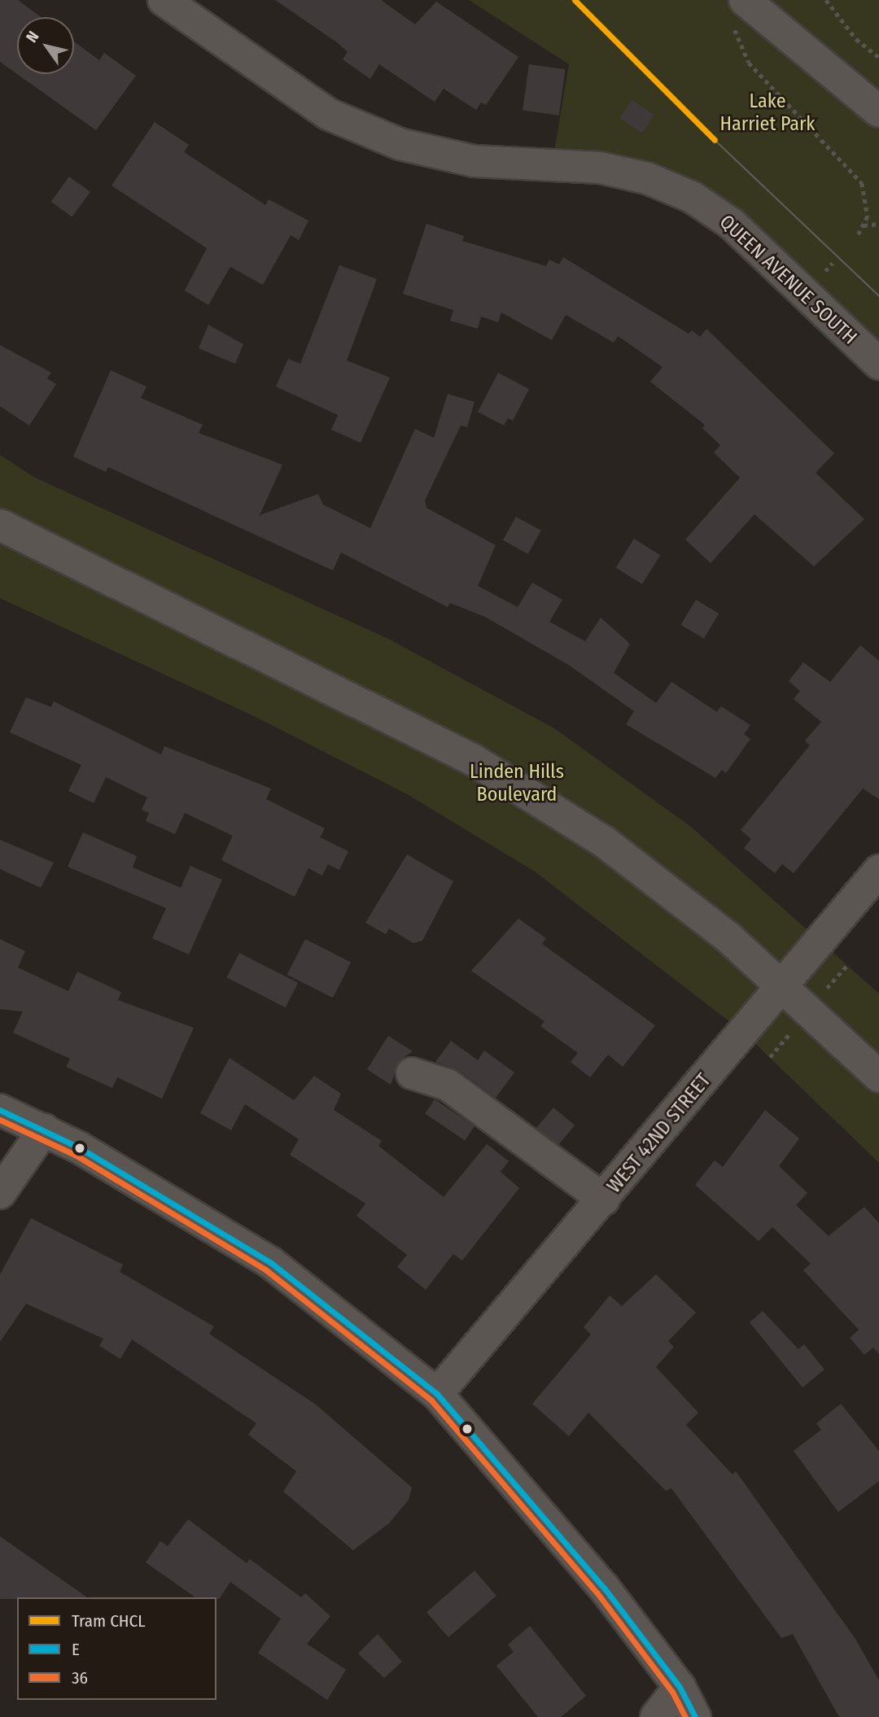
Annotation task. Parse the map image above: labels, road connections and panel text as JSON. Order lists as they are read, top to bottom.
{
  "streets": {
    "street": ["QUEEN AVENUE SOUTH", "WEST 42ND STREET"]
  },
  "parks": ["Lake Harriet Park", "Linden Hills Boulevard"],
  "lines": ["tram line CHCL", "transit line E", "transit line 36"],
  "legend": ["Tram CHCL", "E", "36"],
  "north": "top left"
}
